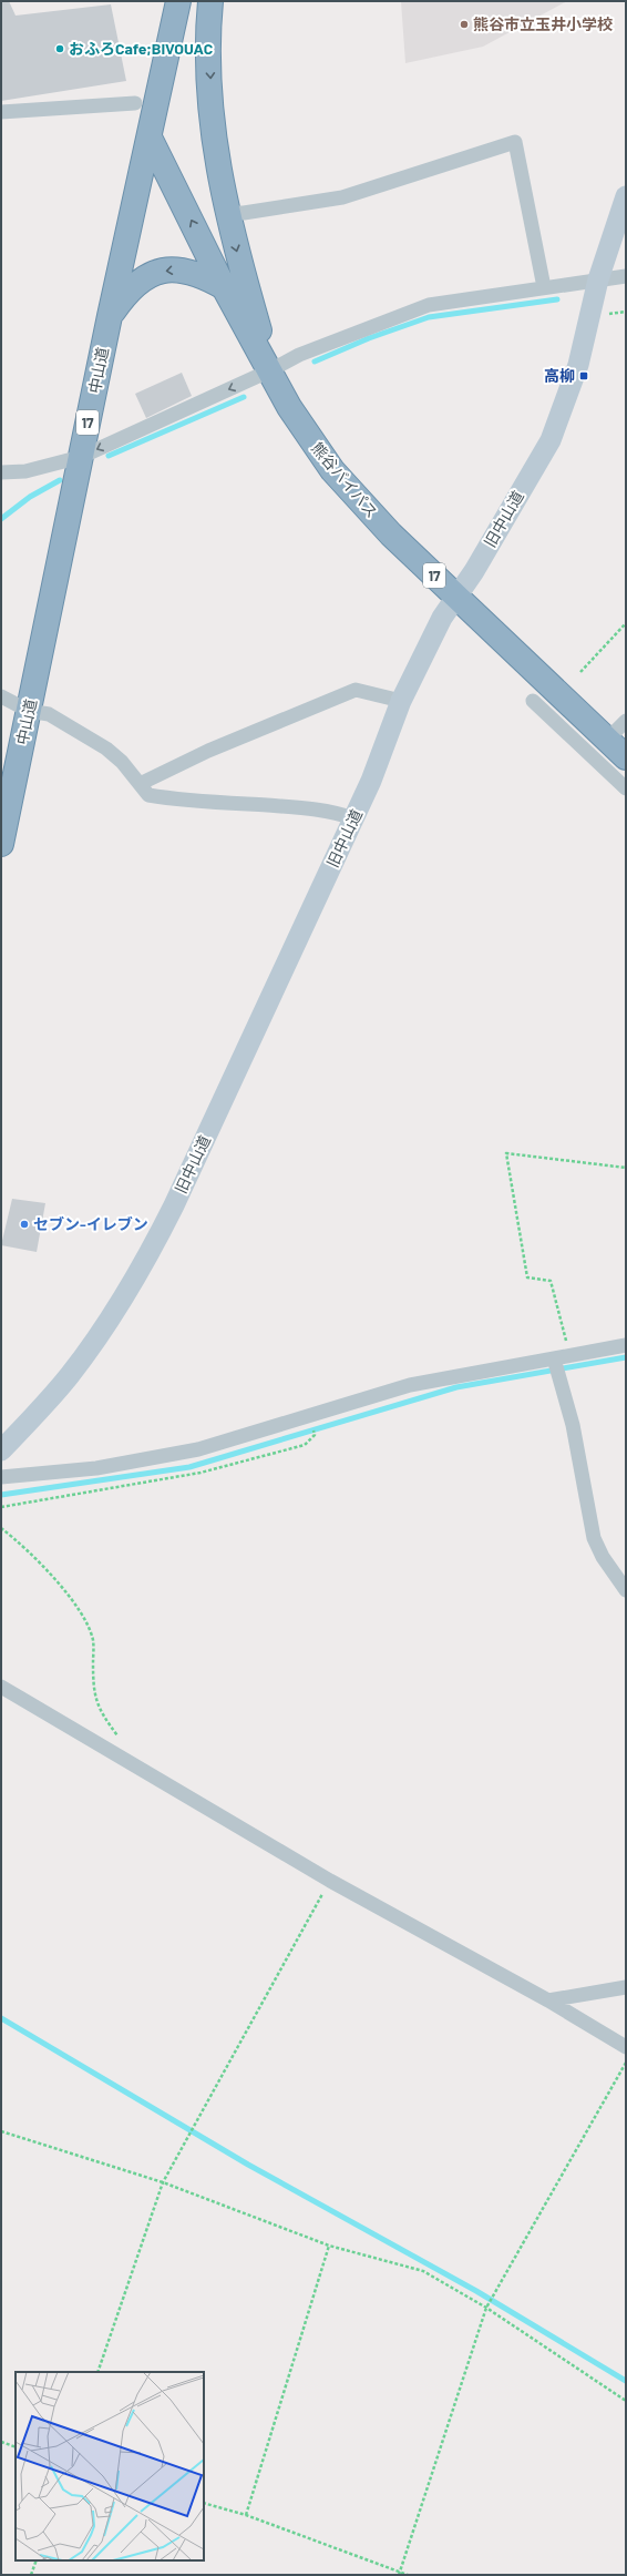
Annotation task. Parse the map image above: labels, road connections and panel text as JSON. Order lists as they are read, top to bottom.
{
  "streets": {
    "highway": ["中山道", "17", "熊谷バイパス"],
    "main road": ["旧中山道"]
  },
  "crossings": [
    ["中山道", "熊谷バイパス"],
    ["熊谷バイパス", "旧中山道"]
  ],
  "places": {
    "other": ["熊谷市立玉井小学校", "おふろCafe;BIVOUAC", "セブン-イレブン"],
    "transit": ["高柳"]
  }
}
